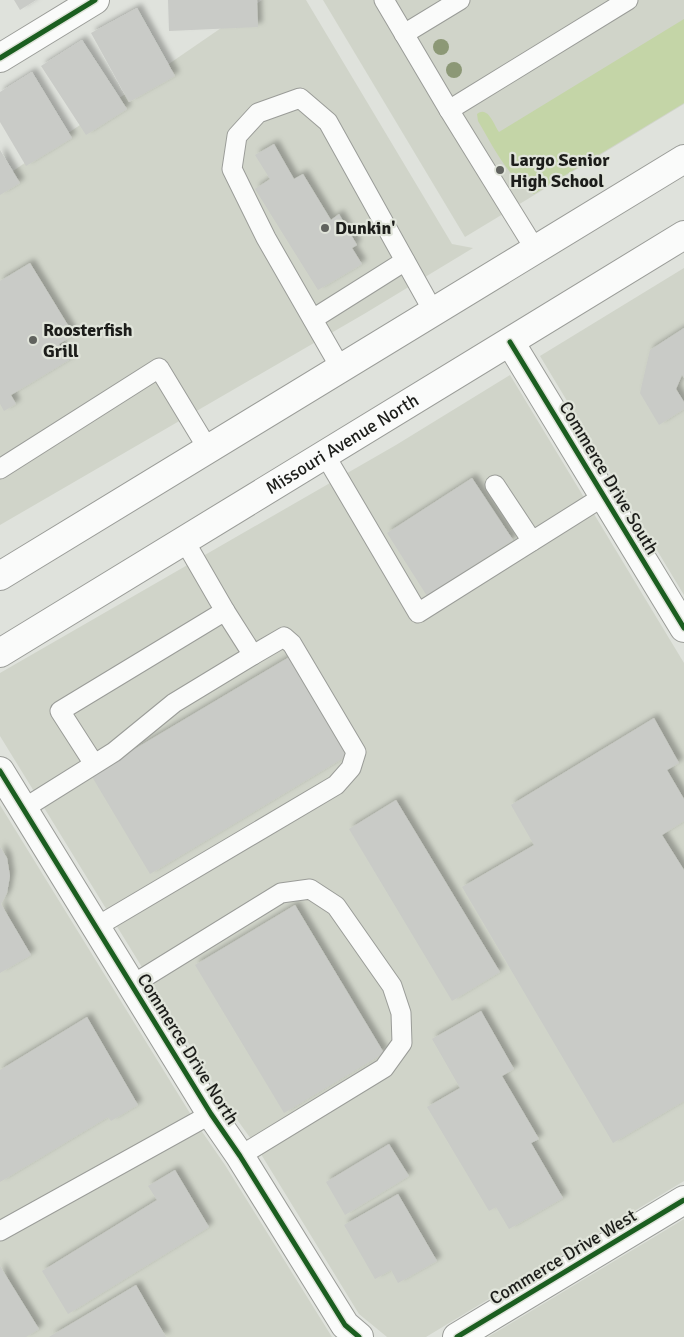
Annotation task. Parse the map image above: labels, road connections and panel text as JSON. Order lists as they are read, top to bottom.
{
  "streets": {
    "main road": [
      "Missouri Avenue North",
      "Commerce Drive South",
      "Commerce Drive North",
      "Commerce Drive West"
    ]
  },
  "crossings": [
    ["Missouri Avenue North", "Commerce Drive South"]
  ],
  "places": ["Largo Senior High School", "Dunkin'", "Roosterfish Grill"]
}
